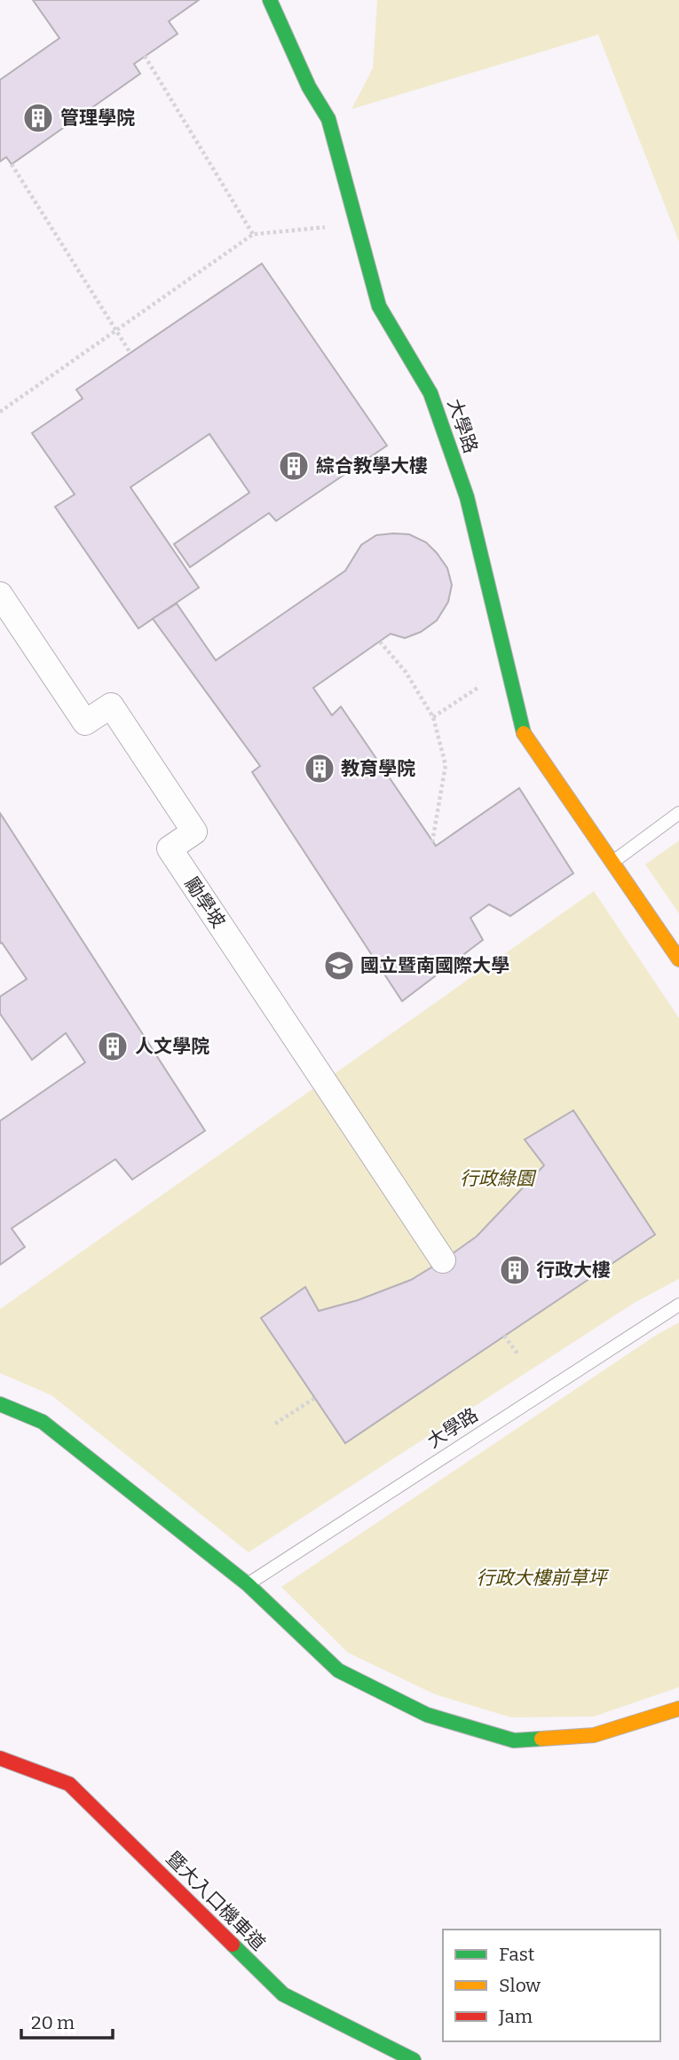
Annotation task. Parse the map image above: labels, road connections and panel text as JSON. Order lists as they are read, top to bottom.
{
  "streets": {
    "street": ["大學路", "勵學坡", "暨大入口機車道"]
  },
  "parks": ["行政綠園", "行政大樓前草坪"],
  "places": {
    "building": [
      "管理學院",
      "綜合教學大樓",
      "教育學院",
      "人文學院",
      "行政大樓"
    ],
    "school or university": ["國立暨南國際大學"]
  },
  "legend": ["Fast", "Slow", "Jam"],
  "scale_bar": "20 m"
}
